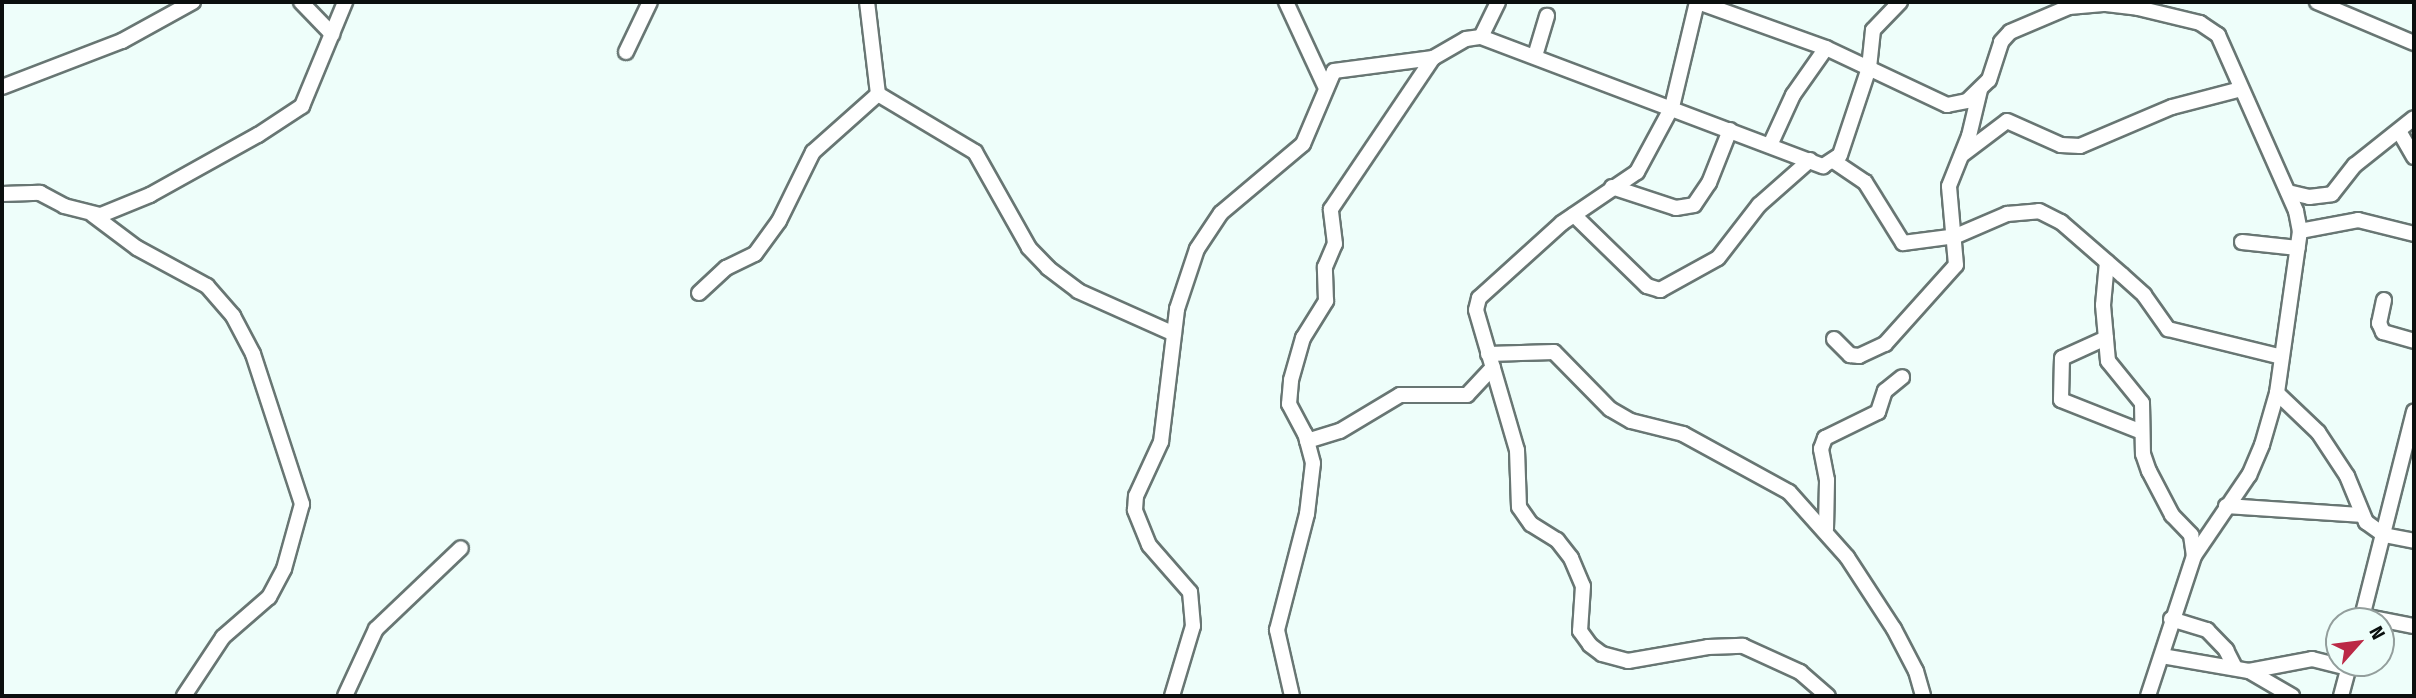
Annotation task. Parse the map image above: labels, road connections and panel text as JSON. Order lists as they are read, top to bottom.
{
  "north": "top right"
}
